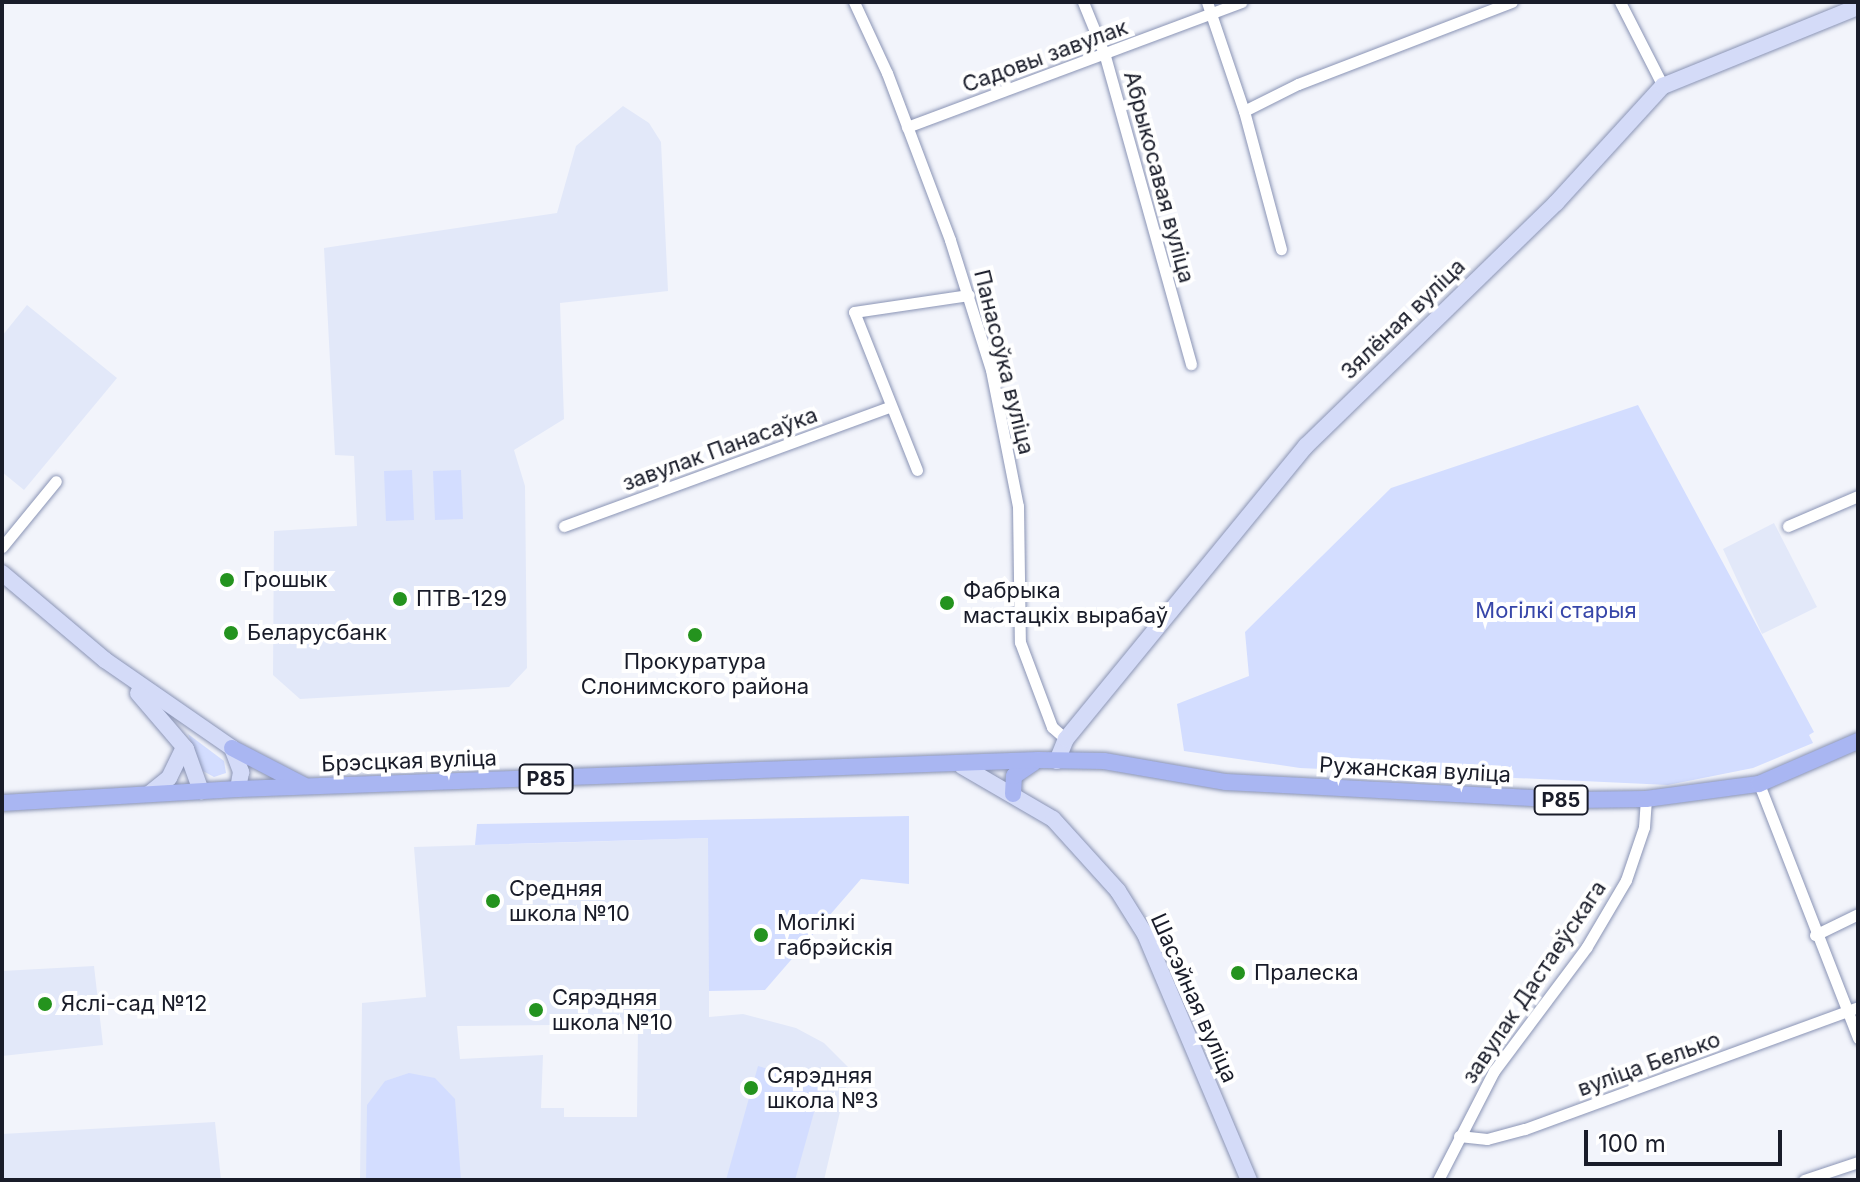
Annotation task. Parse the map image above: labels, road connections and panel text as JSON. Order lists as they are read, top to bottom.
{
  "streets": {
    "main road": ["Брэсцкая вуліца", "Ружанская вуліца", "Р85"],
    "street": [
      "Садовы завулак",
      "Абрыкосавая вуліца",
      "Зялёная вуліца",
      "Панасоўка вуліца",
      "завулак Панасаўка",
      "завулак Дастаеўскага",
      "Шасэйная вуліца",
      "вуліца Белько"
    ]
  },
  "crossings": [
    ["Садовы завулак", "Абрыкосавая вуліца"],
    ["Садовы завулак", "Панасоўка вуліца"],
    ["Зялёная вуліца", "Панасоўка вуліца"],
    ["Зялёная вуліца", "Ружанская вуліца"],
    ["Брэсцкая вуліца", "Ружанская вуліца"],
    ["Брэсцкая вуліца", "Шасэйная вуліца"],
    ["Ружанская вуліца", "завулак Дастаеўскага"],
    ["Ружанская вуліца", "Шасэйная вуліца"],
    ["завулак Дастаеўскага", "вуліца Белько"]
  ],
  "parks": ["Могілкі старыя"],
  "places": [
    "Грошык",
    "ПТВ-129",
    "Фабрыка мастацкіх вырабаў",
    "Беларусбанк",
    "Прокуратура Слонимского района",
    "Средняя школа №10",
    "Могілкі габрэйскія",
    "Пралеска",
    "Яслі-сад №12",
    "Сярэдняя школа №10",
    "Сярэдняя школа №3"
  ],
  "scale_bar": "100 m"
}
